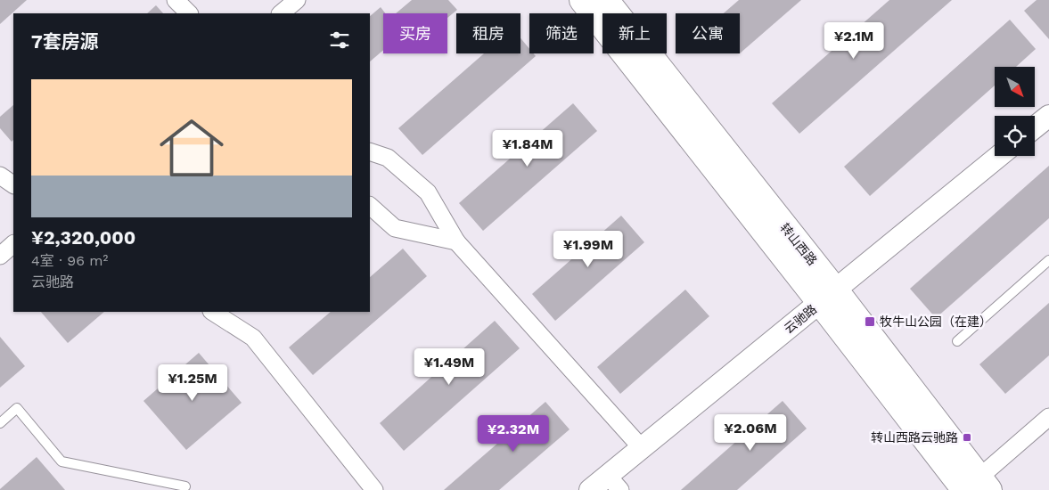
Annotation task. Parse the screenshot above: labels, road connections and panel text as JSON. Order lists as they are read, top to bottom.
{
  "streets": {
    "main road": ["转山西路"],
    "street": ["云驰路"]
  },
  "crossings": [
    ["转山西路", "云驰路"]
  ],
  "places": {
    "transit": ["牧牛山公园（在建）", "转山西路云驰路"]
  },
  "north": "bottom right",
  "page": {
    "chip": [
      "买房",
      "租房",
      "筛选",
      "新上",
      "公寓"
    ],
    "heading": "7套房源",
    "price": [
      "¥2.1M",
      "¥1.84M",
      "¥1.99M",
      "¥1.49M",
      "¥1.25M",
      "¥2.06M",
      "¥2.32M"
    ],
    "list": [
      {
        "name": "¥2,320,000",
        "note": "4室 · 96 m² · 云驰路"
      }
    ]
  }
}
